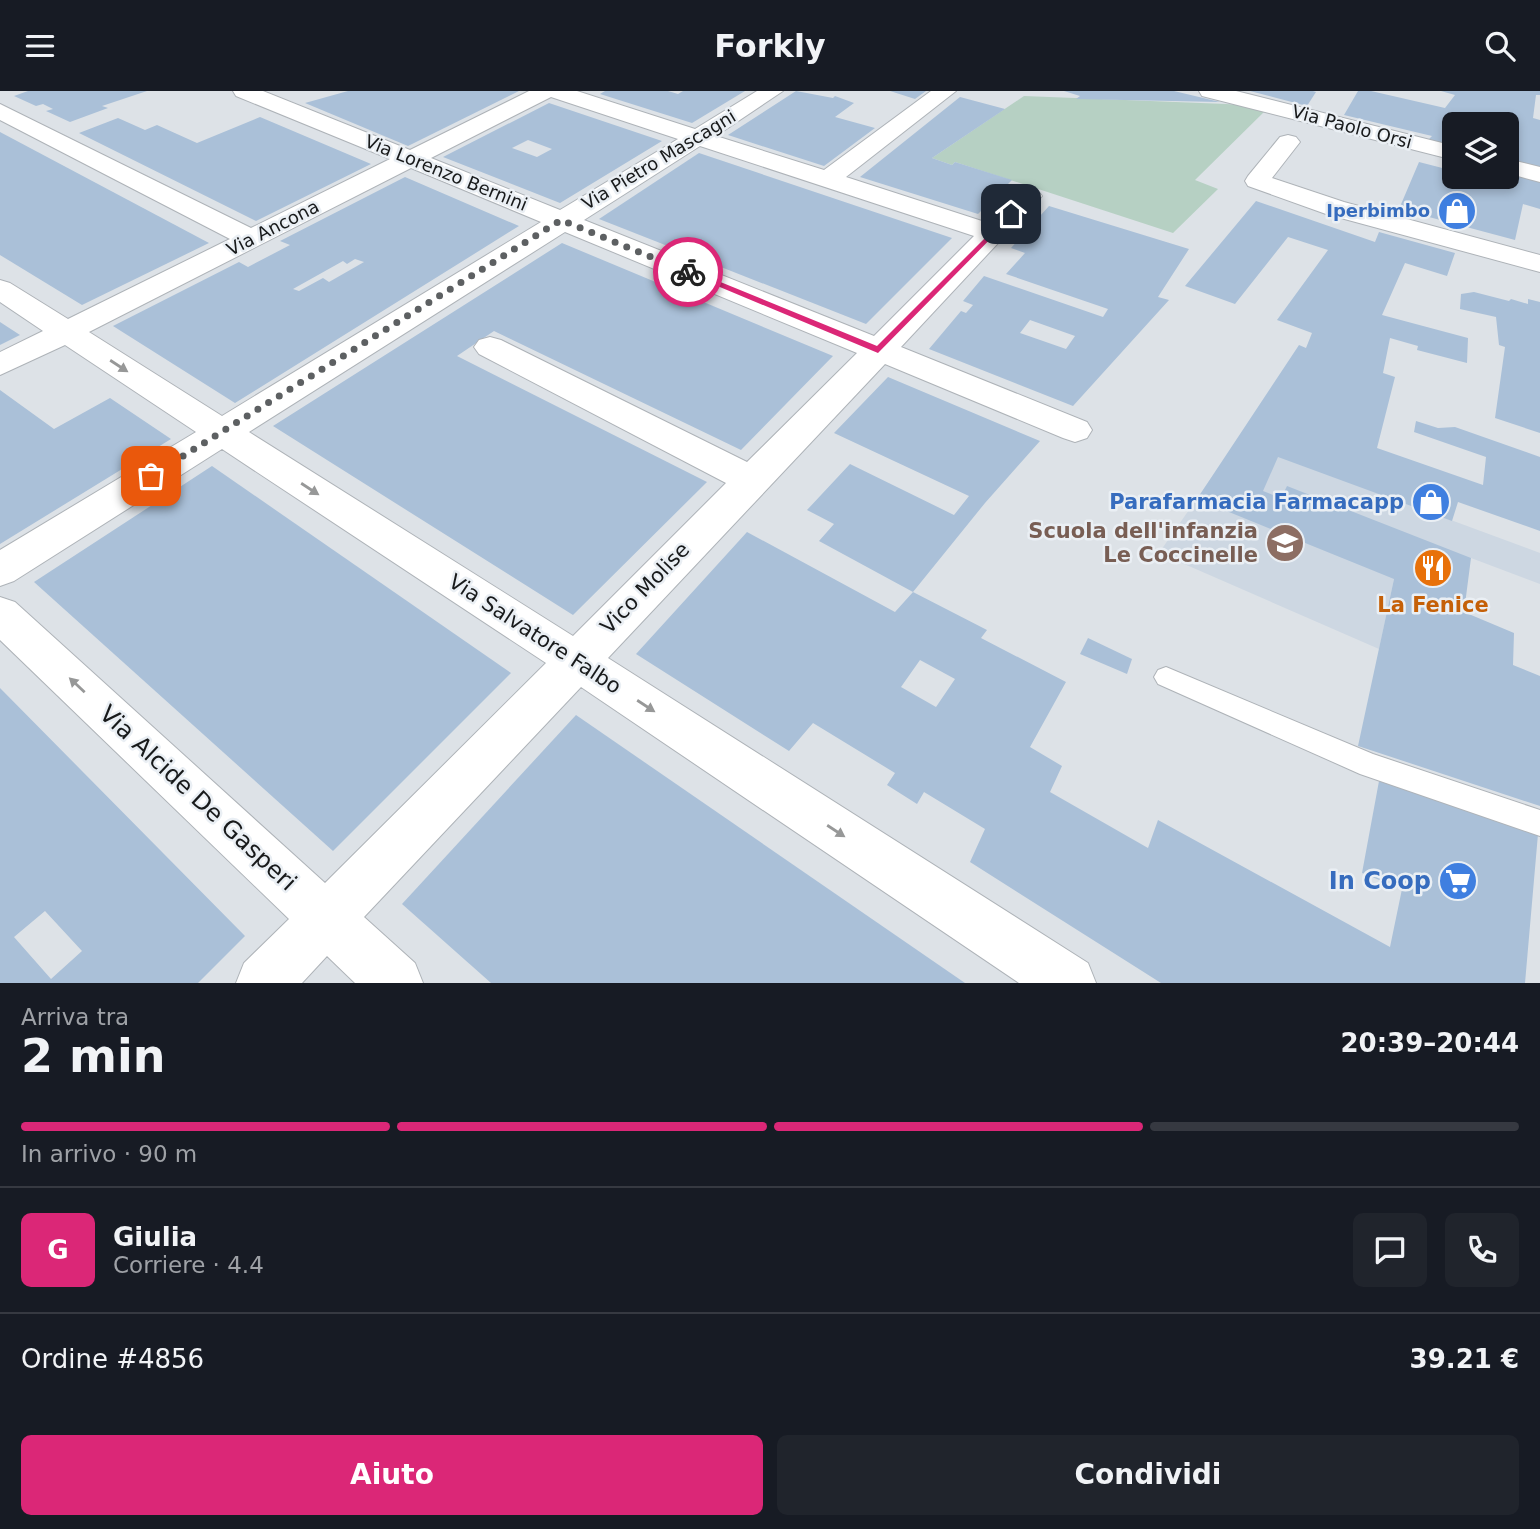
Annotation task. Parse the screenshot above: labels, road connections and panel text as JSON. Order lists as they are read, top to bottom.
{
  "streets": {
    "street": [
      "Via Paolo Orsi",
      "Via Pietro Mascagni",
      "Via Lorenzo Bernini",
      "Via Ancona",
      "Vico Molise",
      "Via Salvatore Falbo",
      "Via Alcide De Gasperi"
    ]
  },
  "crossings": [
    ["Via Pietro Mascagni", "Via Lorenzo Bernini"],
    ["Via Pietro Mascagni", "Via Salvatore Falbo"],
    ["Via Lorenzo Bernini", "Via Ancona"],
    ["Via Lorenzo Bernini", "Vico Molise"],
    ["Via Ancona", "Via Salvatore Falbo"],
    ["Vico Molise", "Via Salvatore Falbo"],
    ["Vico Molise", "Via Alcide De Gasperi"]
  ],
  "one_way": ["Via Alcide De Gasperi"],
  "places": {
    "shop": ["Iperbimbo", "Parafarmacia Farmacapp"],
    "school or university": ["Scuola dell'infanzia Le Coccinelle"],
    "restaurant": ["La Fenice"],
    "supermarket": ["In Coop"]
  },
  "page": {
    "header": "Forkly",
    "heading": ["2 min", "Arriva tra", "20:39–20:44"],
    "panel": [
      "Giulia",
      "Corriere · 4.4",
      "Ordine #4856",
      "39.21 €"
    ],
    "bar": "In arrivo · 90 m",
    "round": "G",
    "buttons": ["Aiuto", "Condividi"]
  }
}
